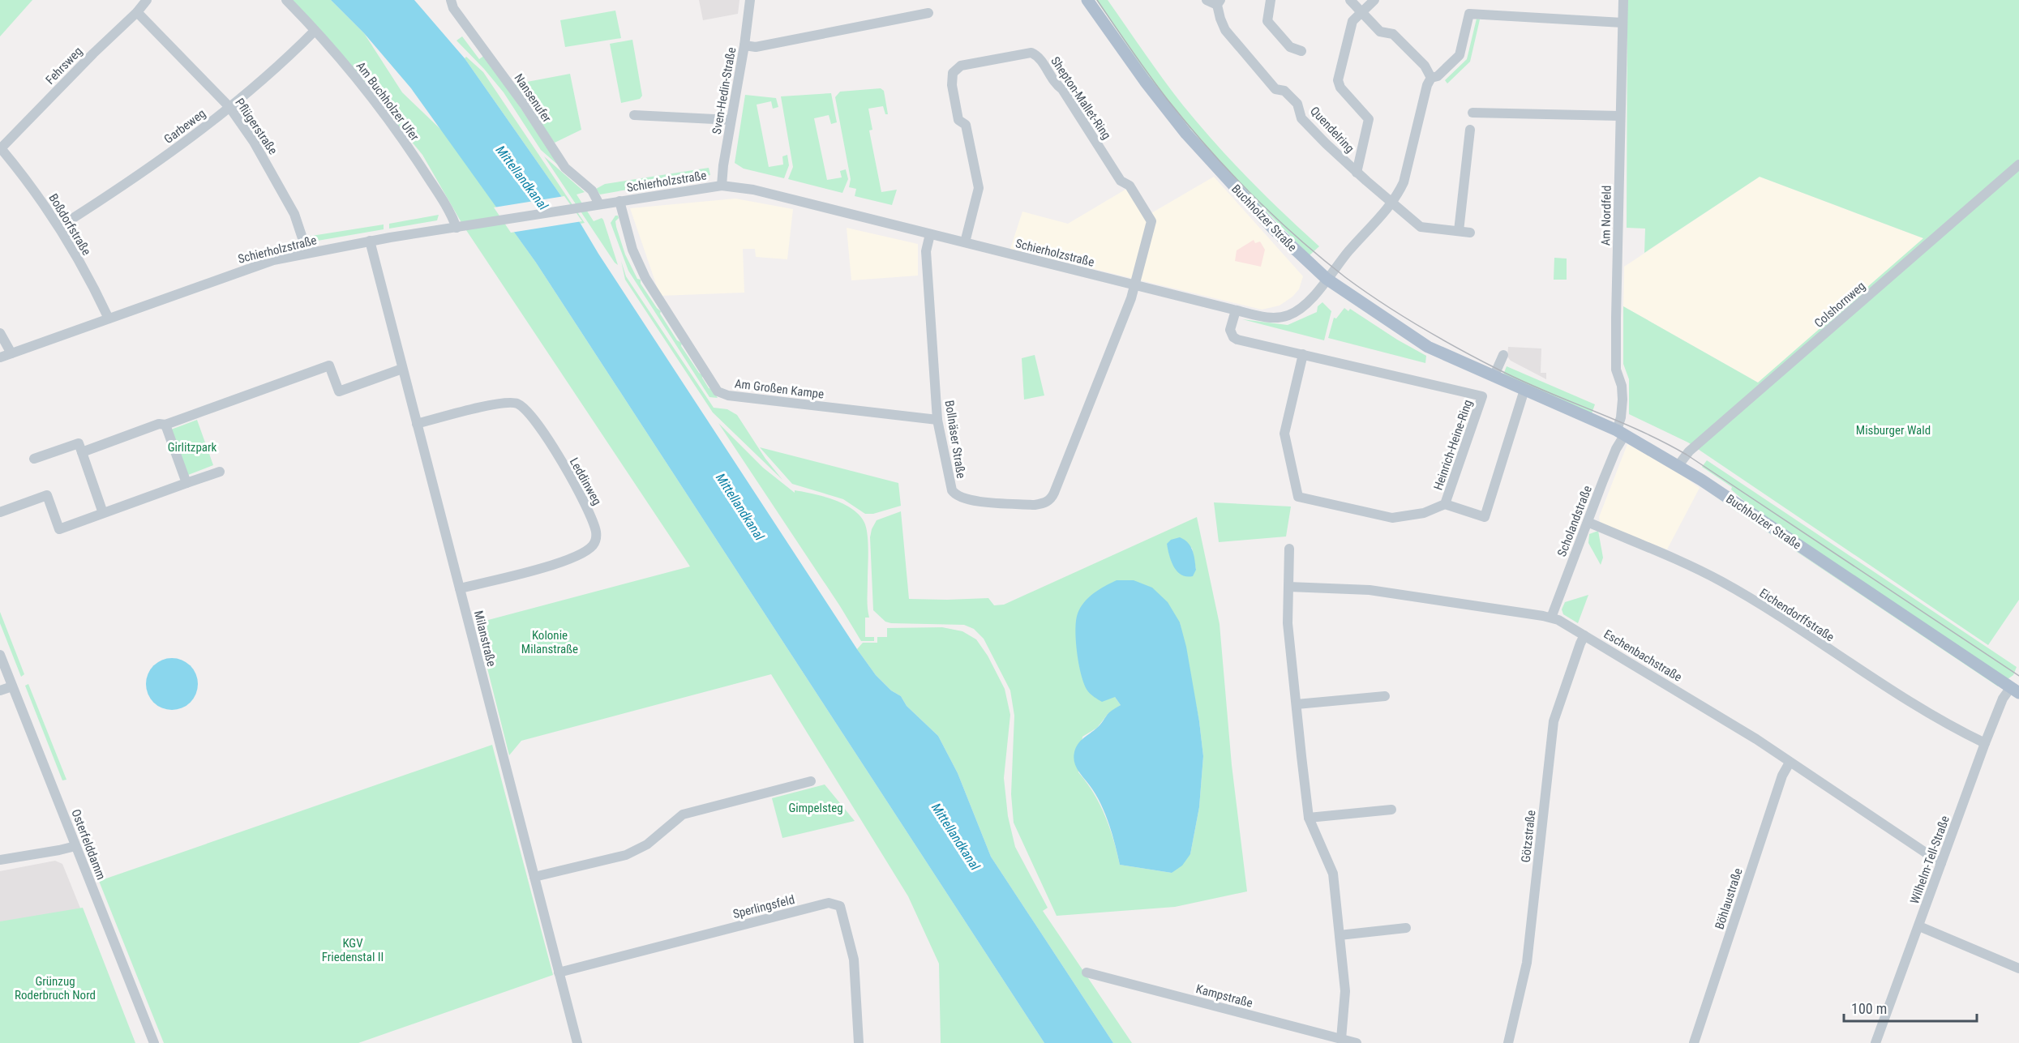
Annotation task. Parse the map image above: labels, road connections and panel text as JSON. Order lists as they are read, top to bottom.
{
  "streets": {
    "main road": ["Buchholzer Straße"],
    "street": [
      "Fehrsweg",
      "Sven-Hedin-Straße",
      "Nansenufer",
      "Shepton-Mallet-Ring",
      "Am Buchholzer Ufer",
      "Garbeweg",
      "Pflügerstraße",
      "Quendelring",
      "Schierholzstraße",
      "Am Nordfeld",
      "Boßdorfstraße",
      "Colshornweg",
      "Am Großen Kampe",
      "Bollnäser Straße",
      "Heinrich-Heine-Ring",
      "Leddinweg",
      "Scholandstraße",
      "Eichendorffstraße",
      "Milanstraße",
      "Eschenbachstraße",
      "Götzstraße",
      "Osterfelddamm",
      "Wilhelm-Tell-Straße",
      "Böhlaustraße",
      "Sperlingsfeld",
      "Kampstraße"
    ]
  },
  "crossings": [
    ["Fehrsweg", "Pflügerstraße"],
    ["Fehrsweg", "Boßdorfstraße"],
    ["Sven-Hedin-Straße", "Schierholzstraße"],
    ["Nansenufer", "Schierholzstraße"],
    ["Shepton-Mallet-Ring", "Schierholzstraße"],
    ["Shepton-Mallet-Ring", "Bollnäser Straße"],
    ["Am Buchholzer Ufer", "Garbeweg"],
    ["Am Buchholzer Ufer", "Schierholzstraße"],
    ["Garbeweg", "Pflügerstraße"],
    ["Garbeweg", "Boßdorfstraße"],
    ["Pflügerstraße", "Schierholzstraße"],
    ["Schierholzstraße", "Buchholzer Straße"],
    ["Schierholzstraße", "Boßdorfstraße"],
    ["Schierholzstraße", "Am Großen Kampe"],
    ["Schierholzstraße", "Bollnäser Straße"],
    ["Schierholzstraße", "Heinrich-Heine-Ring"],
    ["Schierholzstraße", "Milanstraße"],
    ["Am Nordfeld", "Buchholzer Straße"],
    ["Am Nordfeld", "Scholandstraße"],
    ["Buchholzer Straße", "Colshornweg"],
    ["Buchholzer Straße", "Scholandstraße"],
    ["Buchholzer Straße", "Wilhelm-Tell-Straße"],
    ["Am Großen Kampe", "Bollnäser Straße"],
    ["Leddinweg", "Milanstraße"],
    ["Scholandstraße", "Eichendorffstraße"],
    ["Scholandstraße", "Eschenbachstraße"],
    ["Eichendorffstraße", "Wilhelm-Tell-Straße"],
    ["Milanstraße", "Sperlingsfeld"],
    ["Eschenbachstraße", "Götzstraße"],
    ["Eschenbachstraße", "Wilhelm-Tell-Straße"],
    ["Eschenbachstraße", "Böhlaustraße"]
  ],
  "water": ["Mittellandkanal"],
  "parks": [
    "Misburger Wald",
    "Girlitzpark",
    "Kolonie Milanstraße",
    "Gimpelsteg",
    "KGV Friedenstal II",
    "Grünzug Roderbruch Nord"
  ],
  "scale_bar": "100 m"
}
